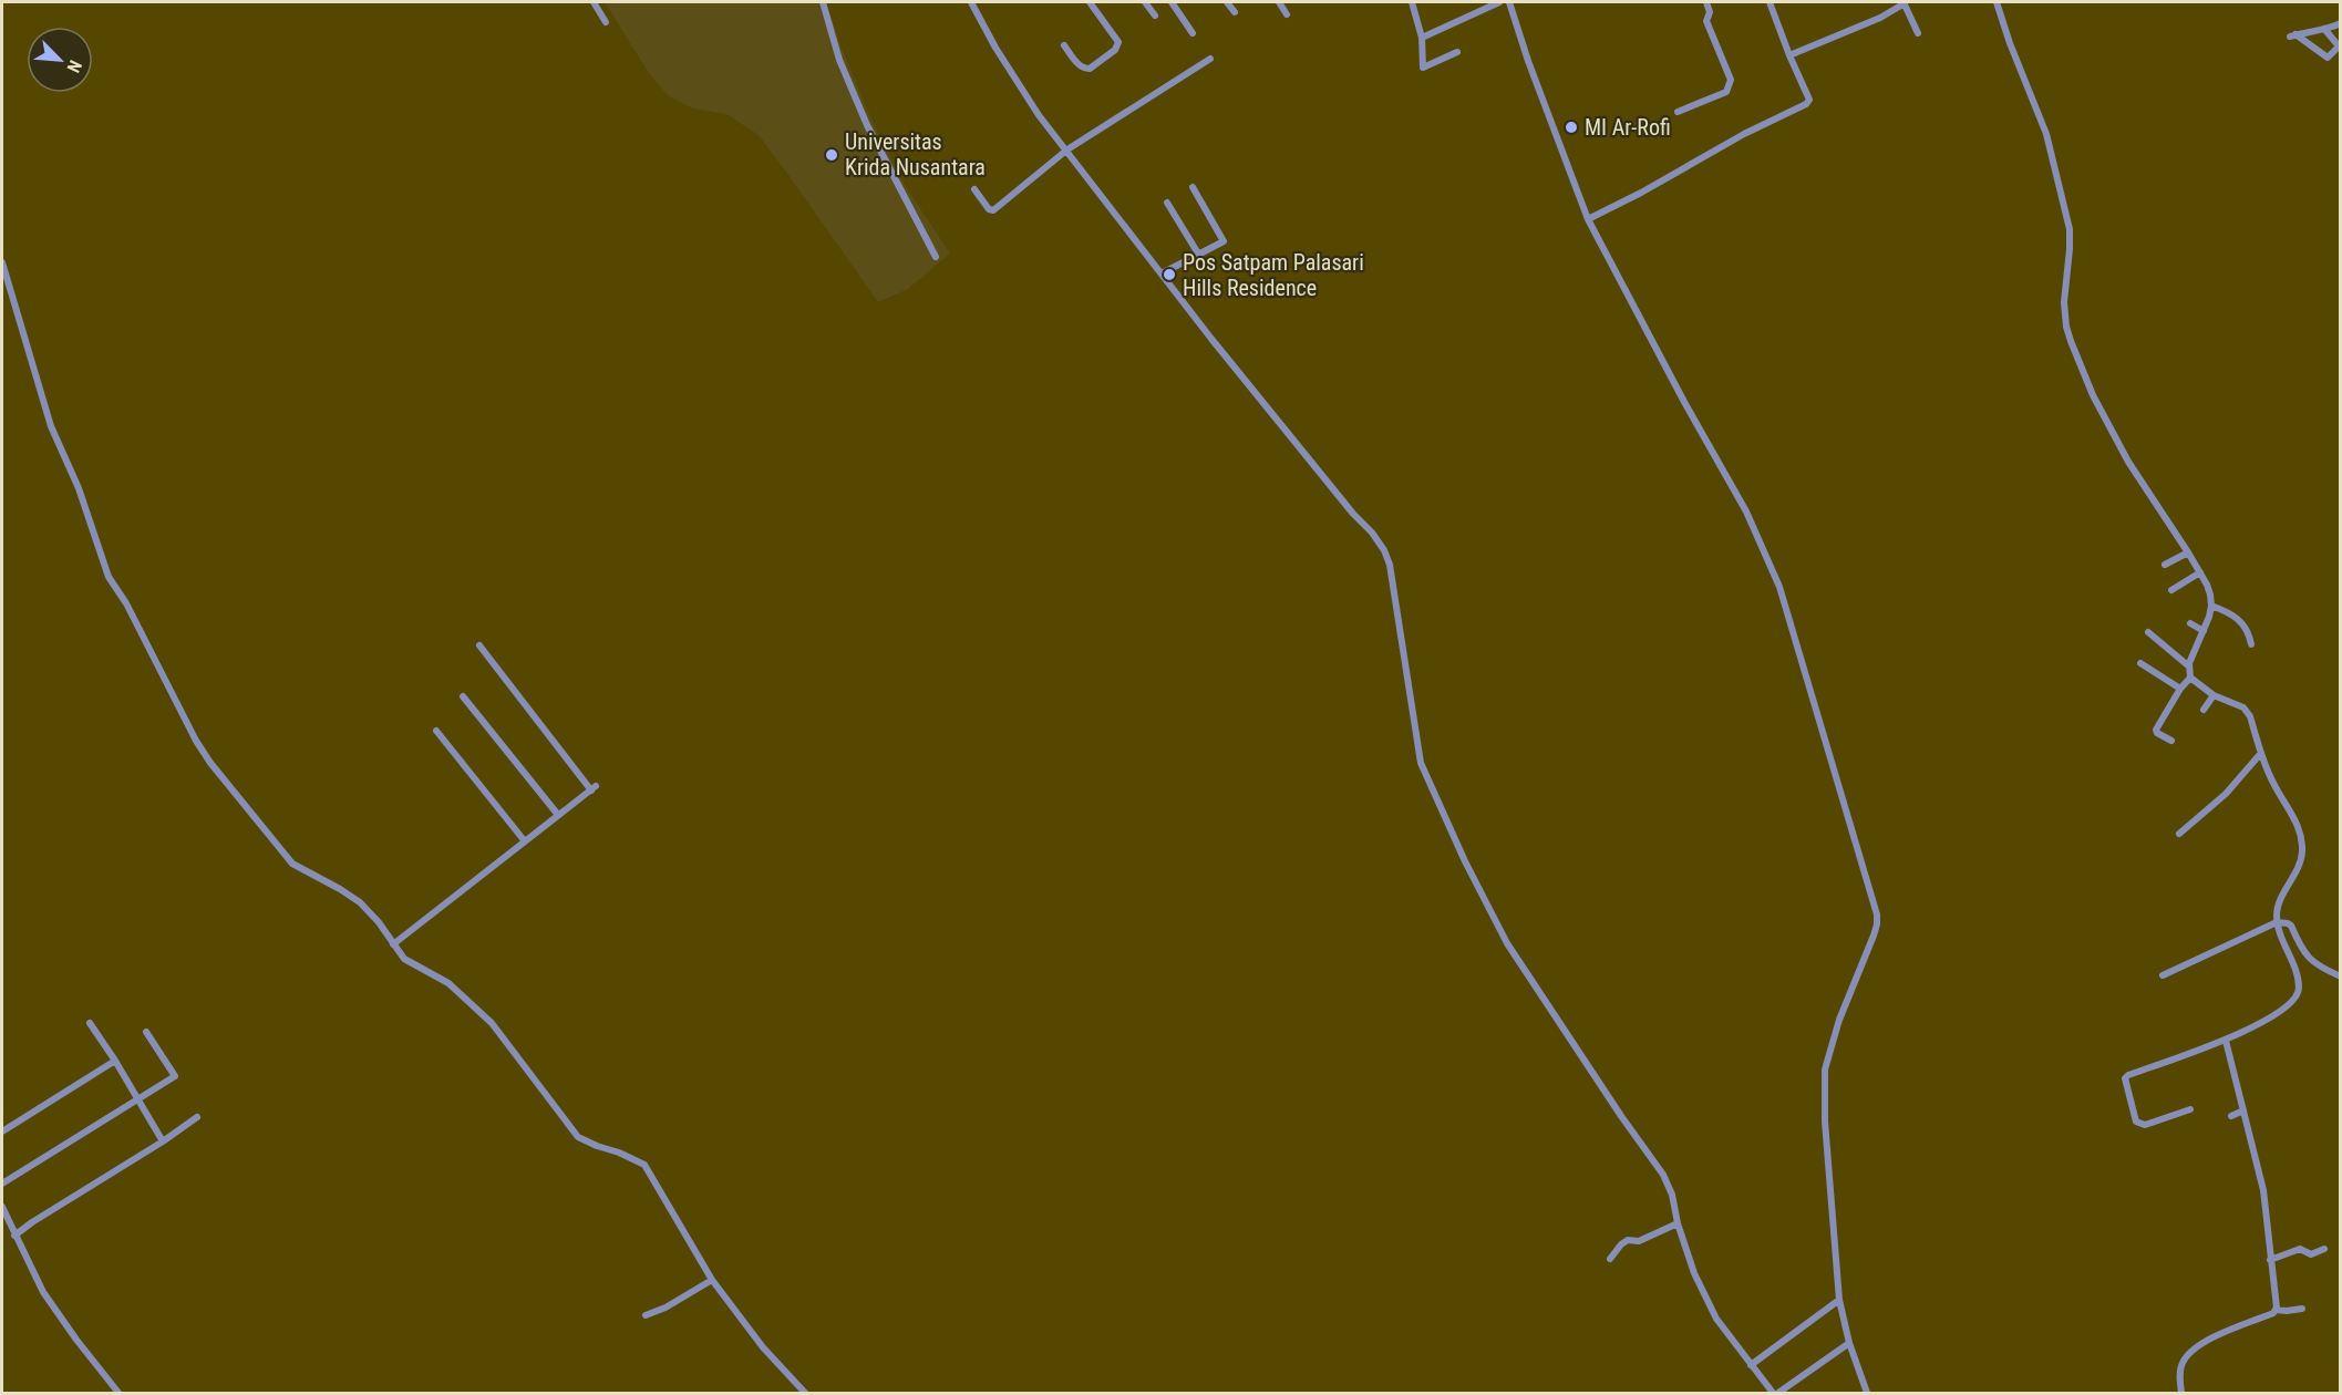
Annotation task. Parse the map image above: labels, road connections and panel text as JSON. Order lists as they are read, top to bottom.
{
  "places": ["MI Ar-Rofi", "Universitas Krida Nusantara", "Pos Satpam Palasari Hills Residence"],
  "north": "bottom right"
}
